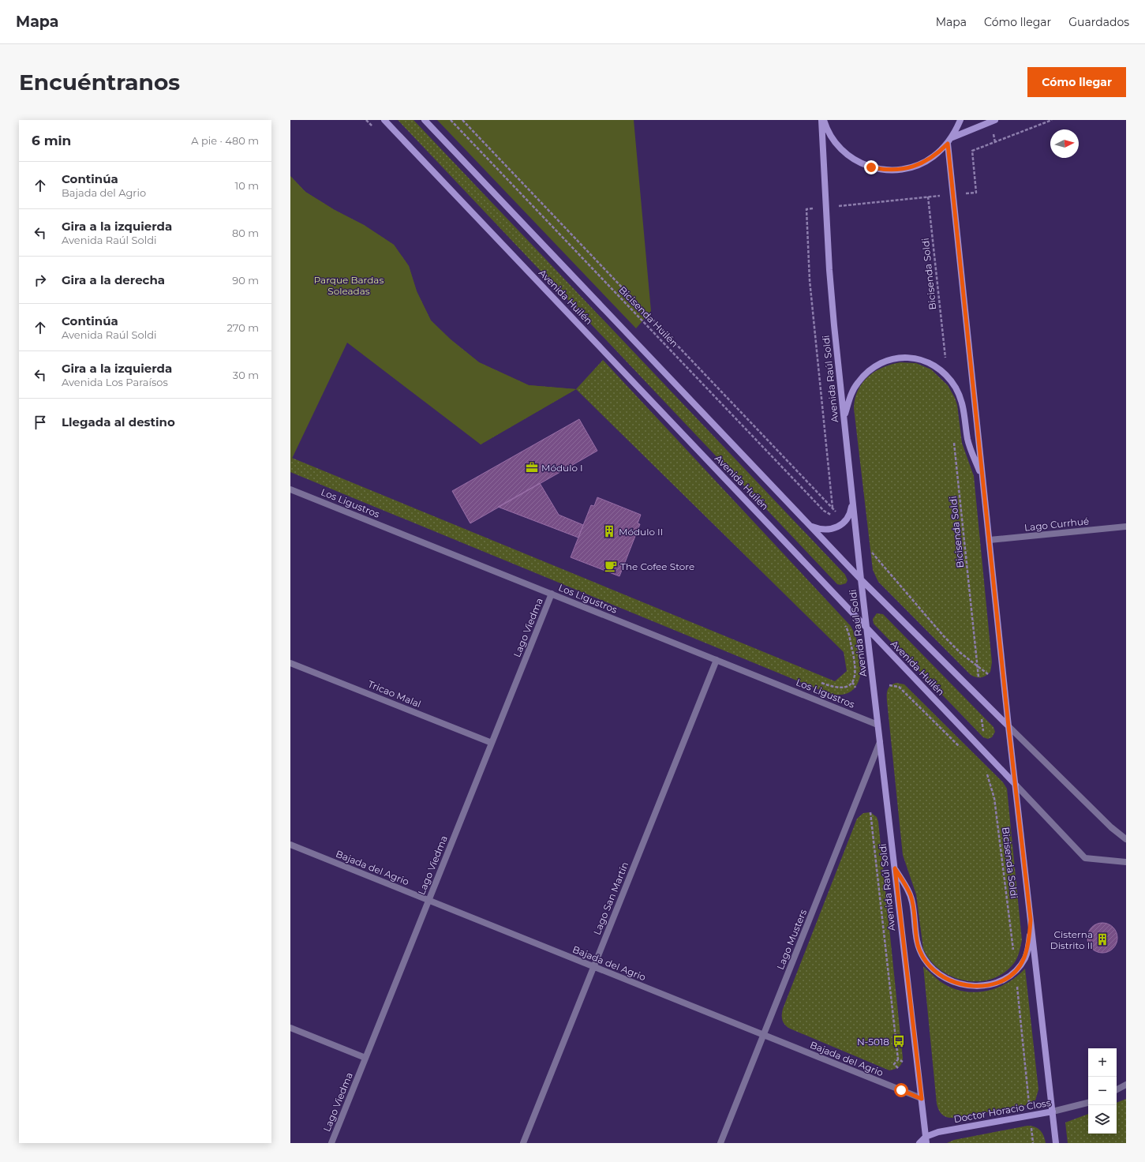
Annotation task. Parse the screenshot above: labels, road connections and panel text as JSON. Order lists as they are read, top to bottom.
{
  "streets": {
    "main road": ["Avenida Huilén", "Avenida Raúl Soldi", "Doctor Horacio Closs"],
    "street": [
      "Los Ligustros",
      "Lago Currhué",
      "Lago Viedma",
      "Tricao Malal",
      "Bajada del Agrio",
      "Lago San Martín",
      "Lago Musters"
    ],
    "path": ["Bicisenda Soldi", "Bicisenda Huilén"]
  },
  "crossings": [
    ["Avenida Huilén", "Avenida Raúl Soldi"],
    ["Avenida Raúl Soldi", "Los Ligustros"],
    ["Avenida Raúl Soldi", "Bajada del Agrio"],
    ["Avenida Raúl Soldi", "Lago Musters"],
    ["Avenida Raúl Soldi", "Doctor Horacio Closs"],
    ["Los Ligustros", "Lago Viedma"],
    ["Los Ligustros", "Lago San Martín"],
    ["Lago Viedma", "Tricao Malal"],
    ["Lago Viedma", "Bajada del Agrio"],
    ["Bajada del Agrio", "Lago San Martín"],
    ["Bajada del Agrio", "Lago Musters"]
  ],
  "parks": ["Parque Bardas Soleadas"],
  "places": {
    "office": ["Módulo I"],
    "building": ["Módulo II", "Cisterna Distrito II"],
    "cafe": ["The Cofee Store"],
    "bus stop": ["N-5018"]
  },
  "north": "right",
  "page": {
    "header": "Mapa",
    "nav": ["Mapa", "Cómo llegar", "Guardados"],
    "buttons": "Cómo llegar",
    "title": "Encuéntranos",
    "heading": ["6 min", "A pie · 480 m"],
    "list": [
      ["Continúa", "Bajada del Agrio", "10 m"],
      ["Gira a la izquierda", "Avenida Raúl Soldi", "80 m"],
      ["Gira a la derecha", "90 m"],
      ["Continúa", "Avenida Raúl Soldi", "270 m"],
      ["Gira a la izquierda", "Avenida Los Paraísos", "30 m"],
      "Llegada al destino"
    ],
    "map_buttons": ["+", "−"]
  }
}
